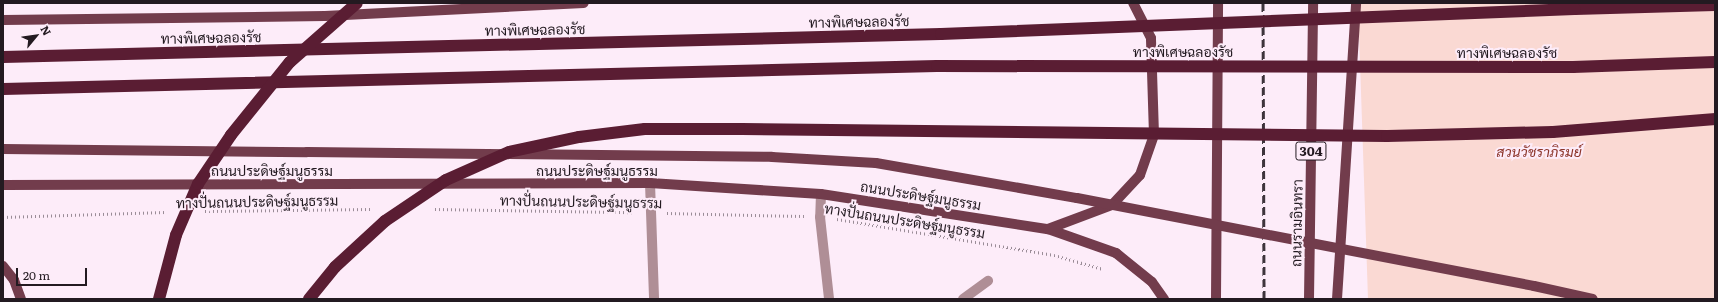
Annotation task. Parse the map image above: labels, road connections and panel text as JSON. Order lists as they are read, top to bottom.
{
  "streets": {
    "highway": ["ทางพิเศษฉลองรัช"],
    "main road": ["304", "ถนนประดิษฐ์มนูธรรม", "ถนนรามอินทรา"],
    "path": ["ทางปั่นถนนประดิษฐ์มนูธรรม"]
  },
  "parks": ["สวนวัชราภิรมย์"],
  "scale_bar": "20 m",
  "north": "top right"
}
